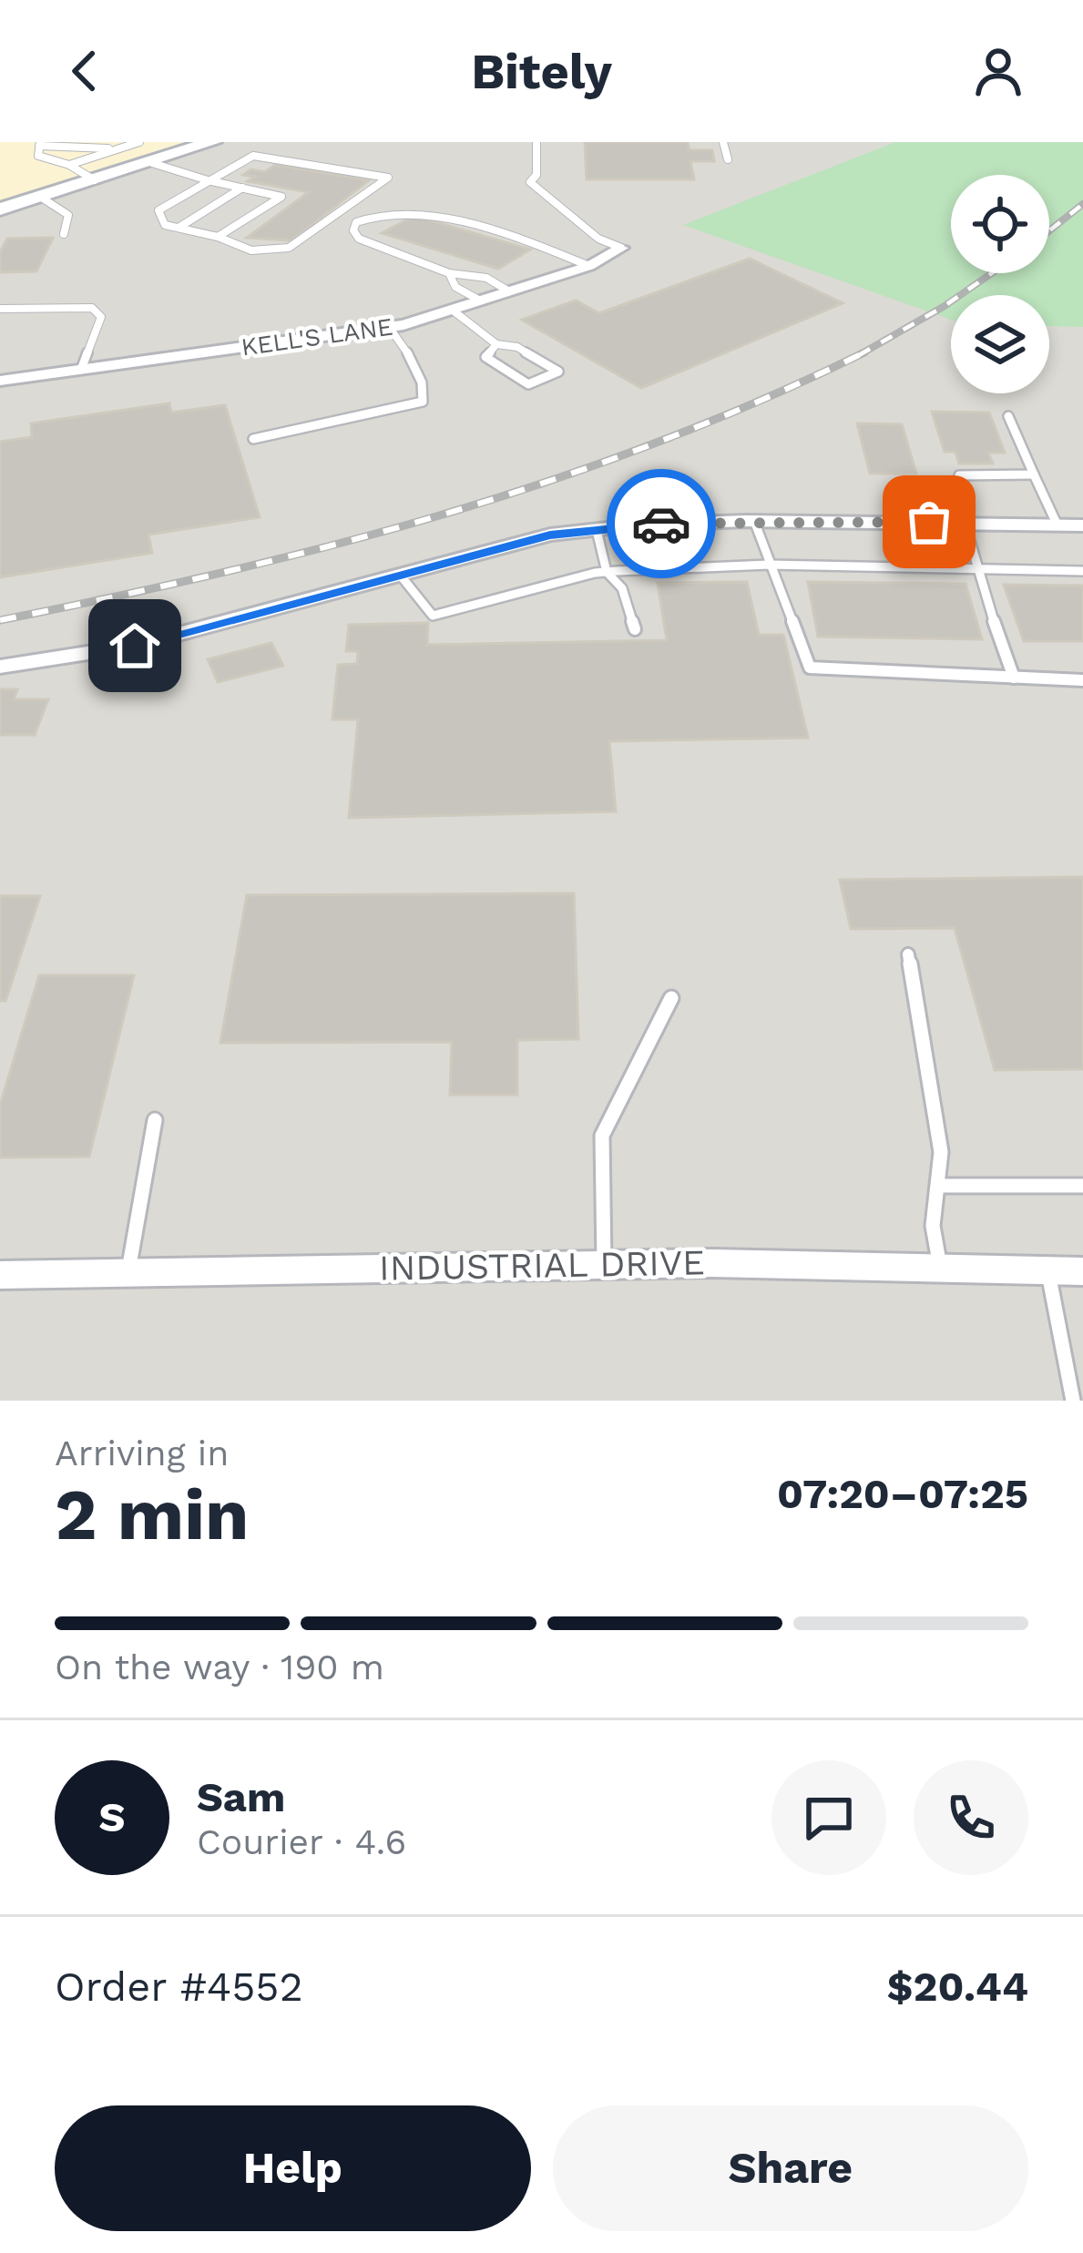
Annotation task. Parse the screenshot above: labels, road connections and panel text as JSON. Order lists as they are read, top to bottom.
{
  "streets": {
    "street": ["KELL'S LANE", "INDUSTRIAL DRIVE"]
  },
  "page": {
    "header": "Bitely",
    "heading": ["2 min", "Arriving in", "07:20–07:25"],
    "panel": [
      "Sam",
      "Courier · 4.6",
      "Order #4552",
      "$20.44"
    ],
    "bar": "On the way · 190 m",
    "round": "S",
    "buttons": ["Help", "Share"]
  }
}
